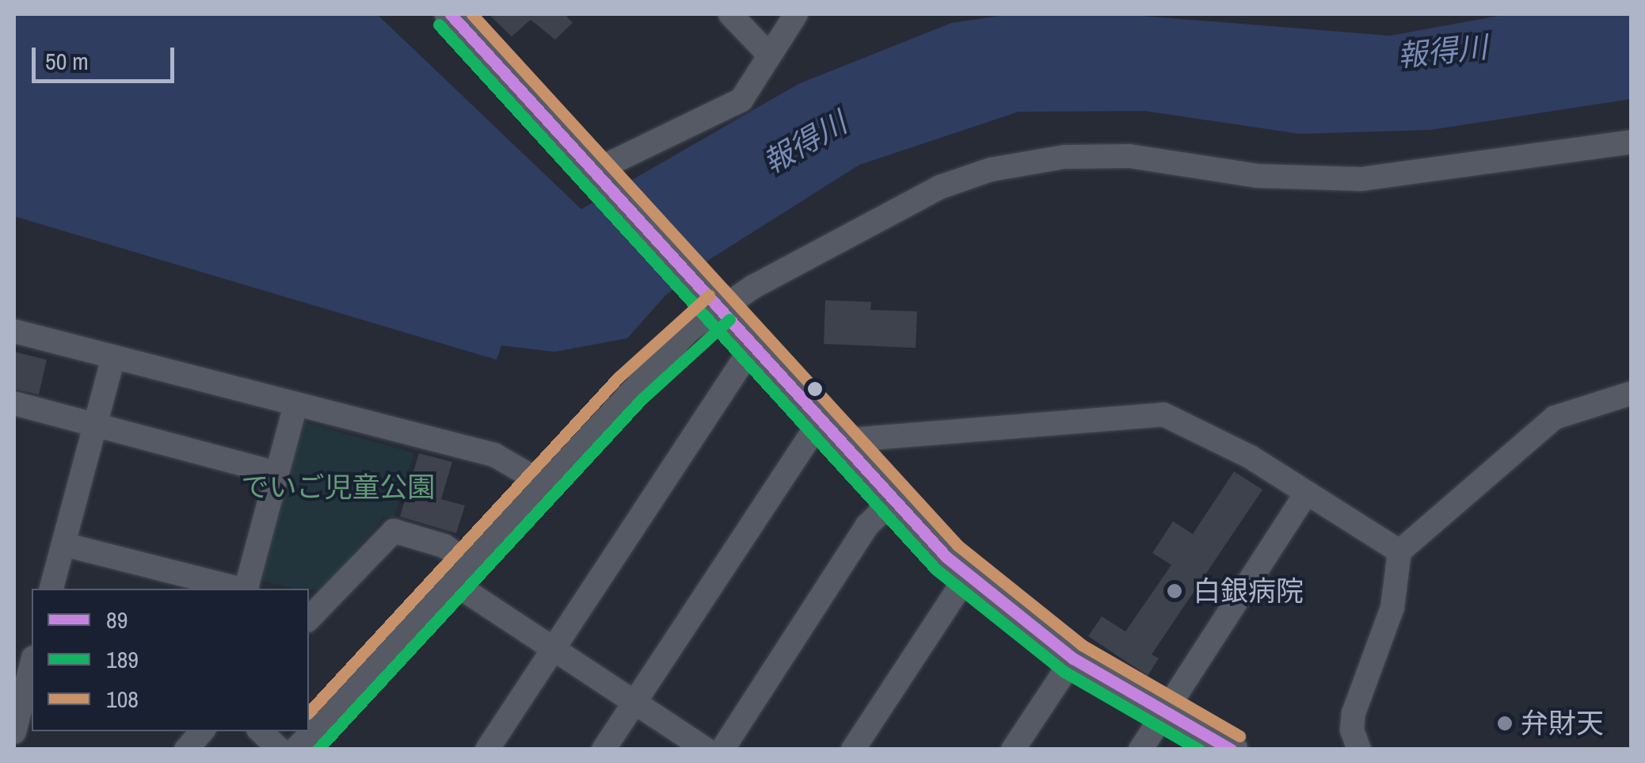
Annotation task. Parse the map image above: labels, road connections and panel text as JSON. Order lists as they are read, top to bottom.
{
  "water": ["報得川"],
  "parks": ["でいご児童公園"],
  "places": ["白銀病院", "弁財天"],
  "lines": ["transit line 89", "transit line 108", "transit line 189"],
  "legend": ["89", "189", "108"],
  "scale_bar": "50 m"
}
